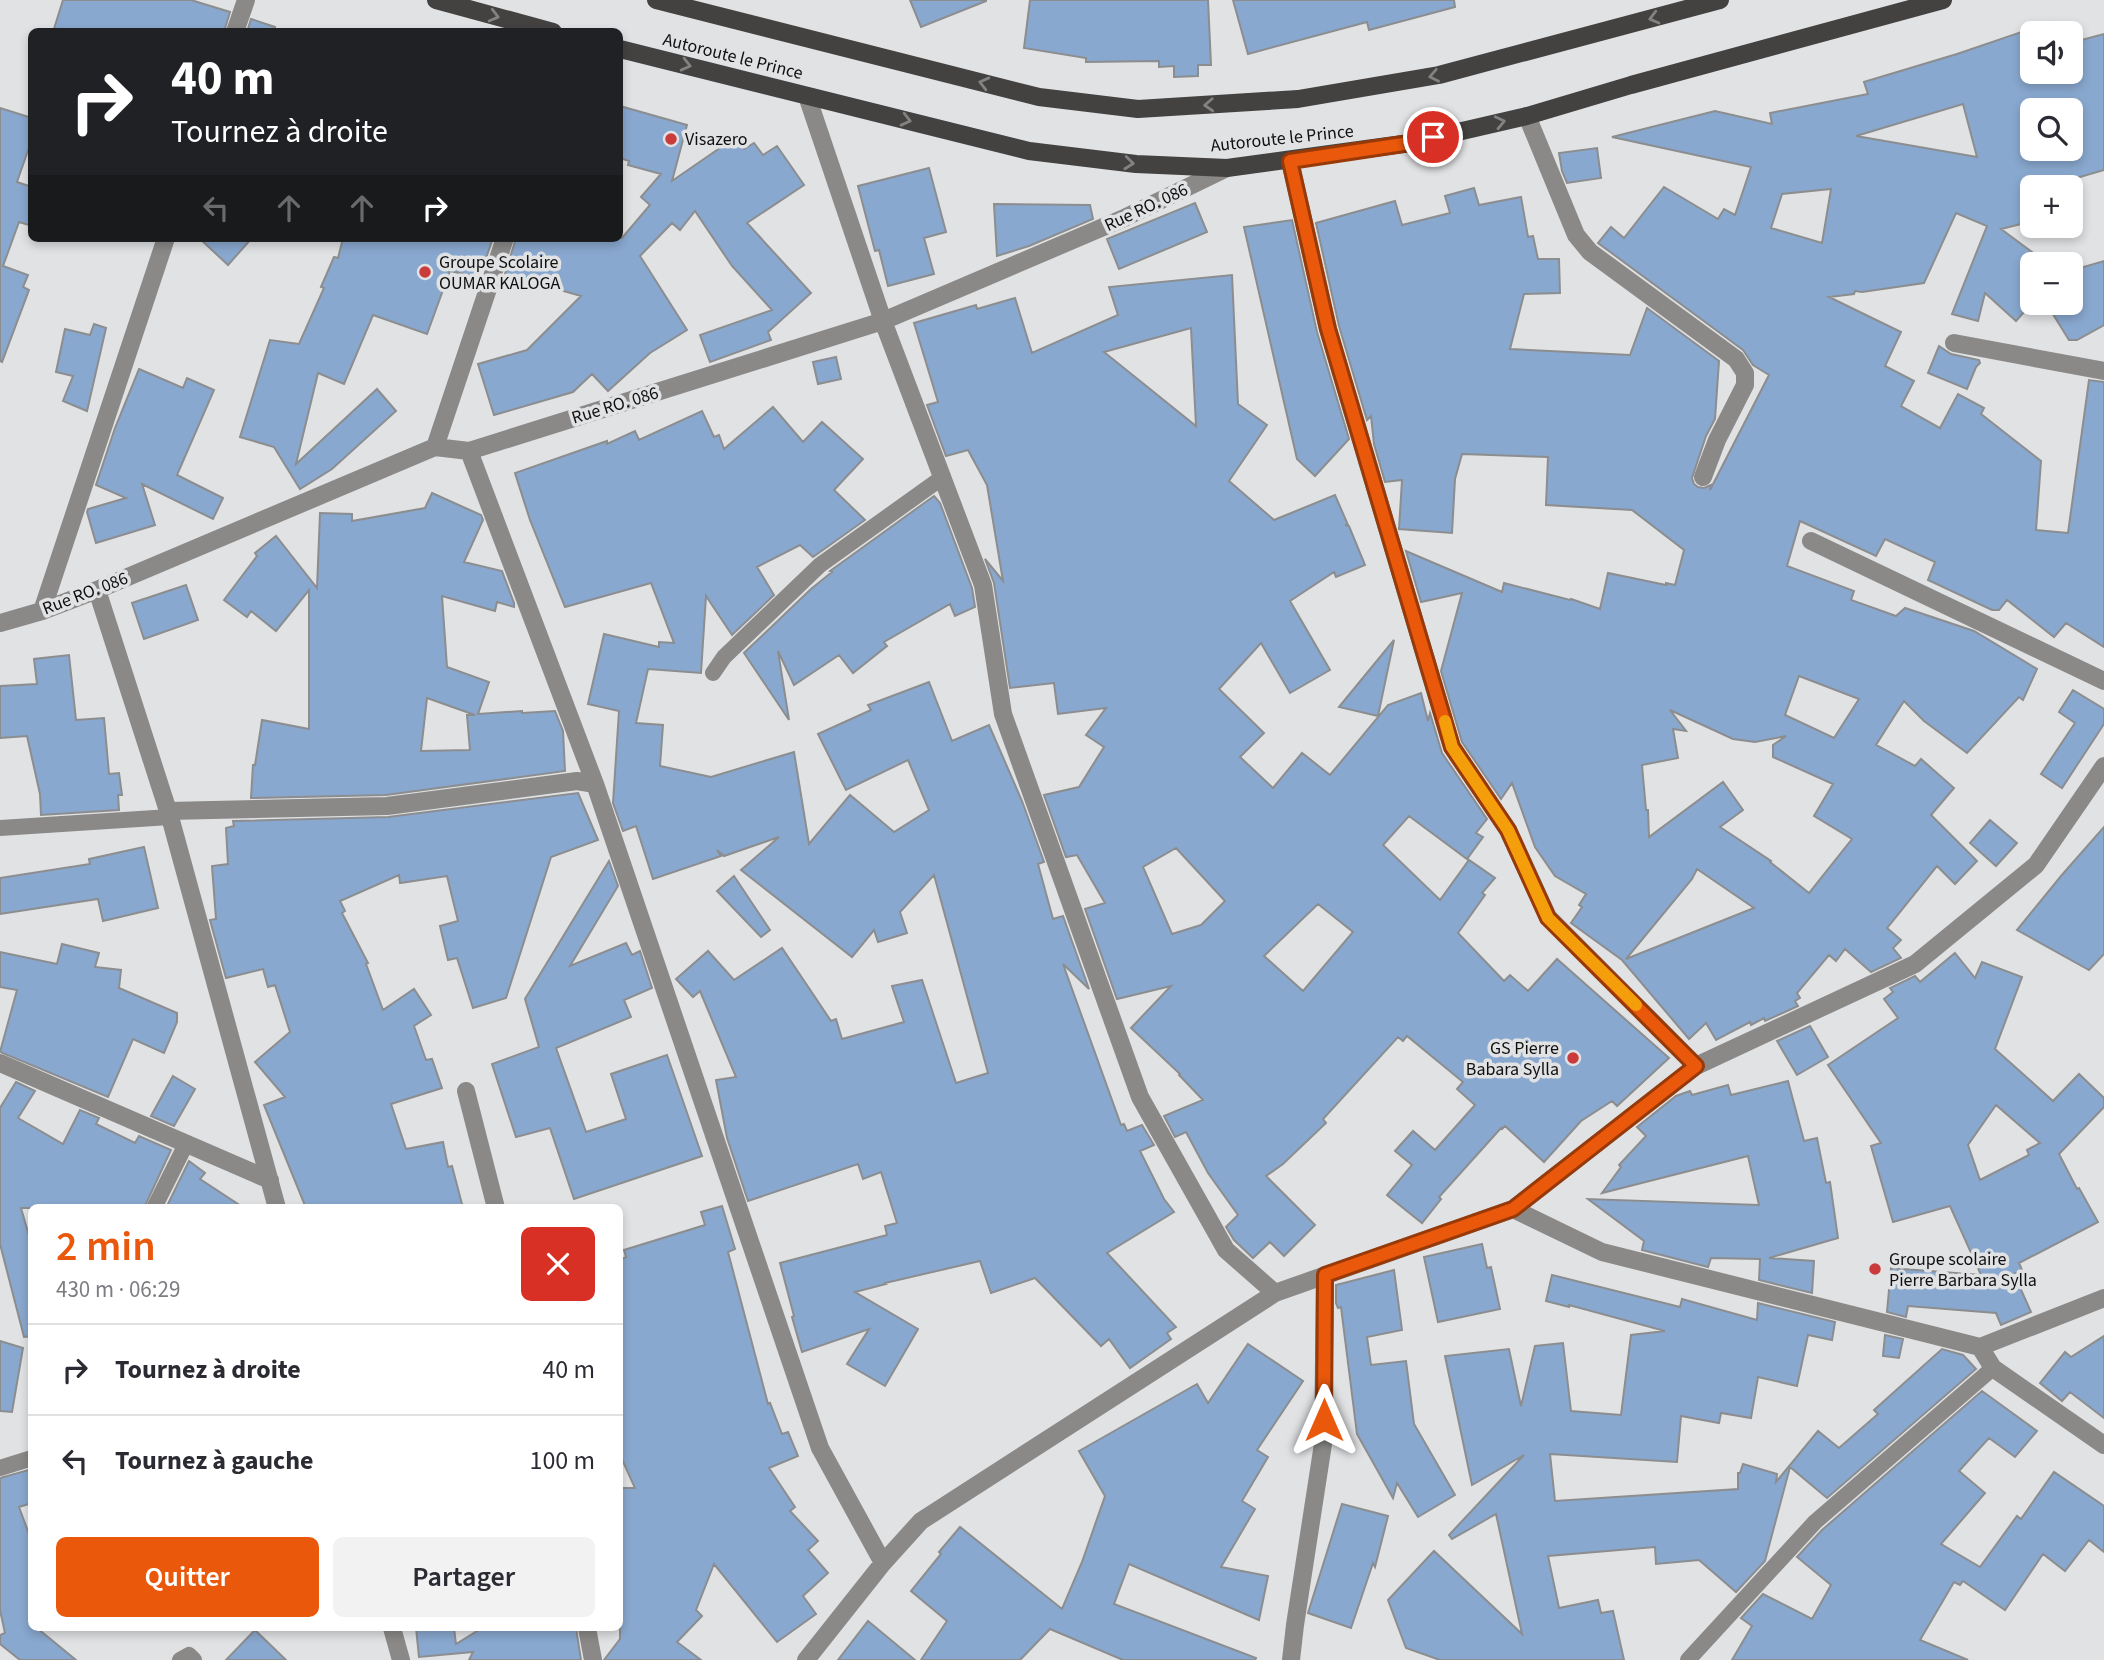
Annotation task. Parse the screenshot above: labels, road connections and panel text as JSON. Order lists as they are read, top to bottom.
{
  "streets": {
    "main road": ["Autoroute le Prince"],
    "street": ["Rue RO. 086"]
  },
  "crossings": [
    ["Autoroute le Prince", "Rue RO. 086"]
  ],
  "places": [
    "Visazero",
    "Groupe Scolaire OUMAR KALOGA",
    "GS Pierre Babara Sylla",
    "Groupe scolaire Pierre Barbara Sylla"
  ],
  "page": {
    "map_buttons": ["+", "−"],
    "turn": ["40 m", "Tournez à droite"],
    "heading": ["2 min", "430 m · 06:29"],
    "list": [
      {
        "name": "Tournez à droite",
        "value": "40 m"
      },
      {
        "name": "Tournez à gauche",
        "value": "100 m"
      }
    ],
    "buttons": ["Quitter", "Partager"]
  }
}
